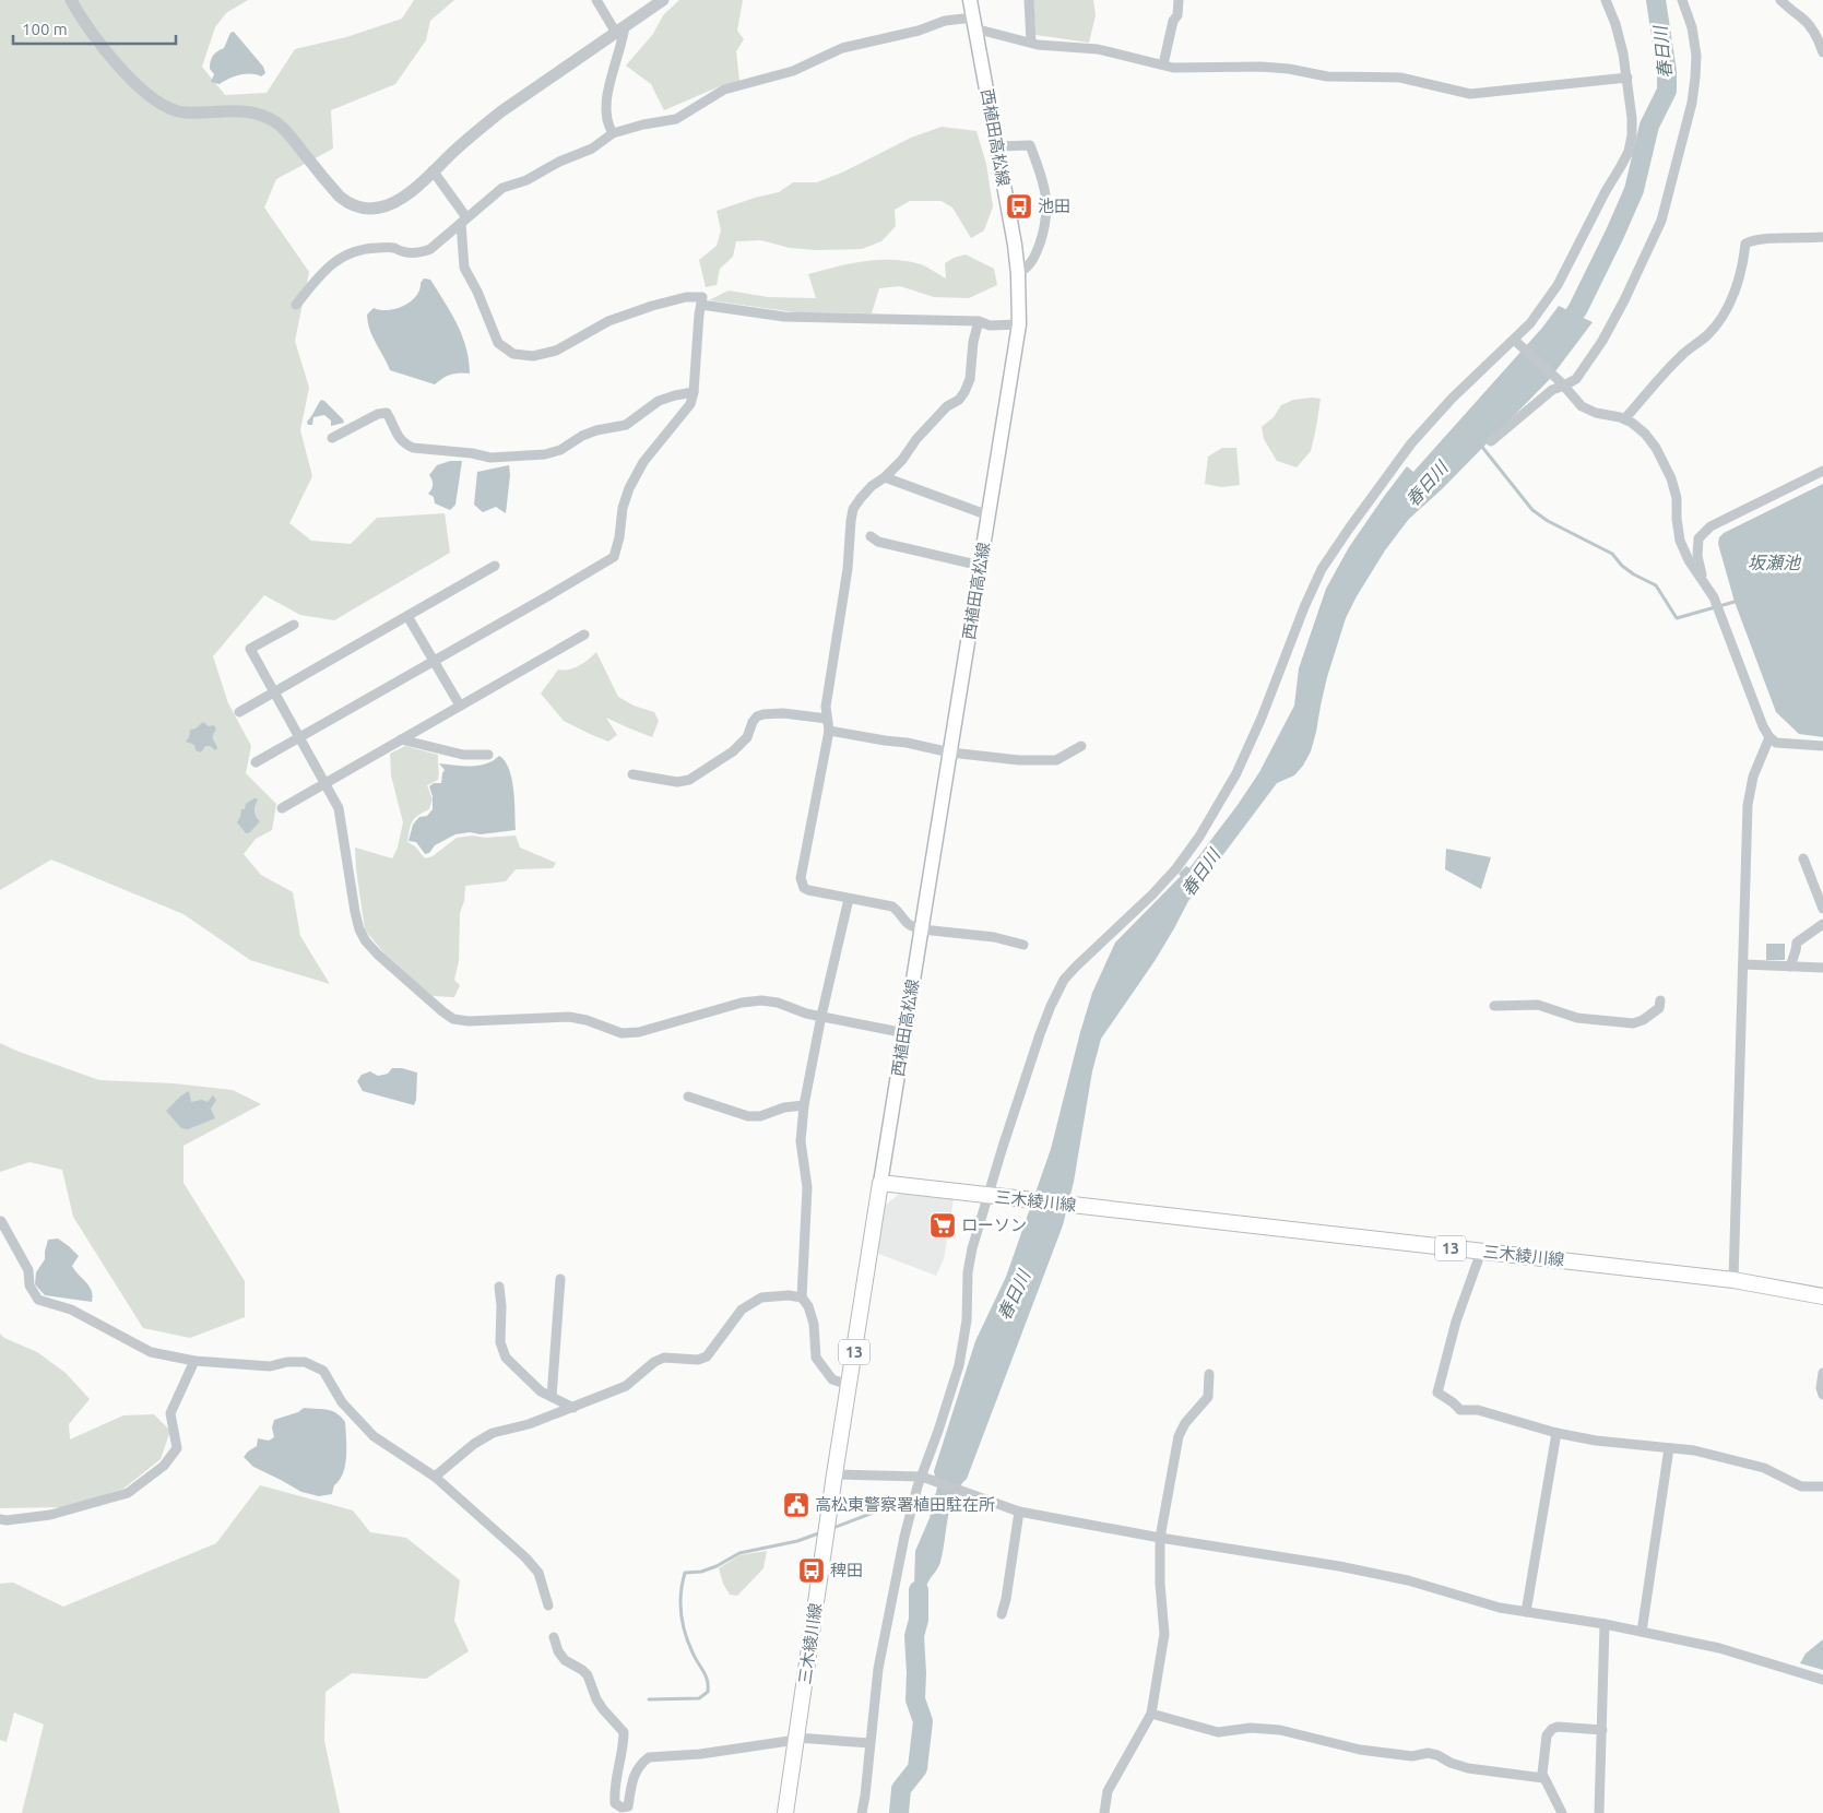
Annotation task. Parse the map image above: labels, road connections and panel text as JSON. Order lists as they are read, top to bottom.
{
  "streets": {
    "main road": ["西植田高松線", "三木綾川線", "13"]
  },
  "crossings": [
    ["西植田高松線", "三木綾川線"]
  ],
  "water": ["春日川", "坂瀬池"],
  "places": {
    "bus stop": ["池田", "稗田"],
    "supermarket": ["ローソン"],
    "public building": ["高松東警察署植田駐在所"]
  },
  "scale_bar": "100 m"
}
